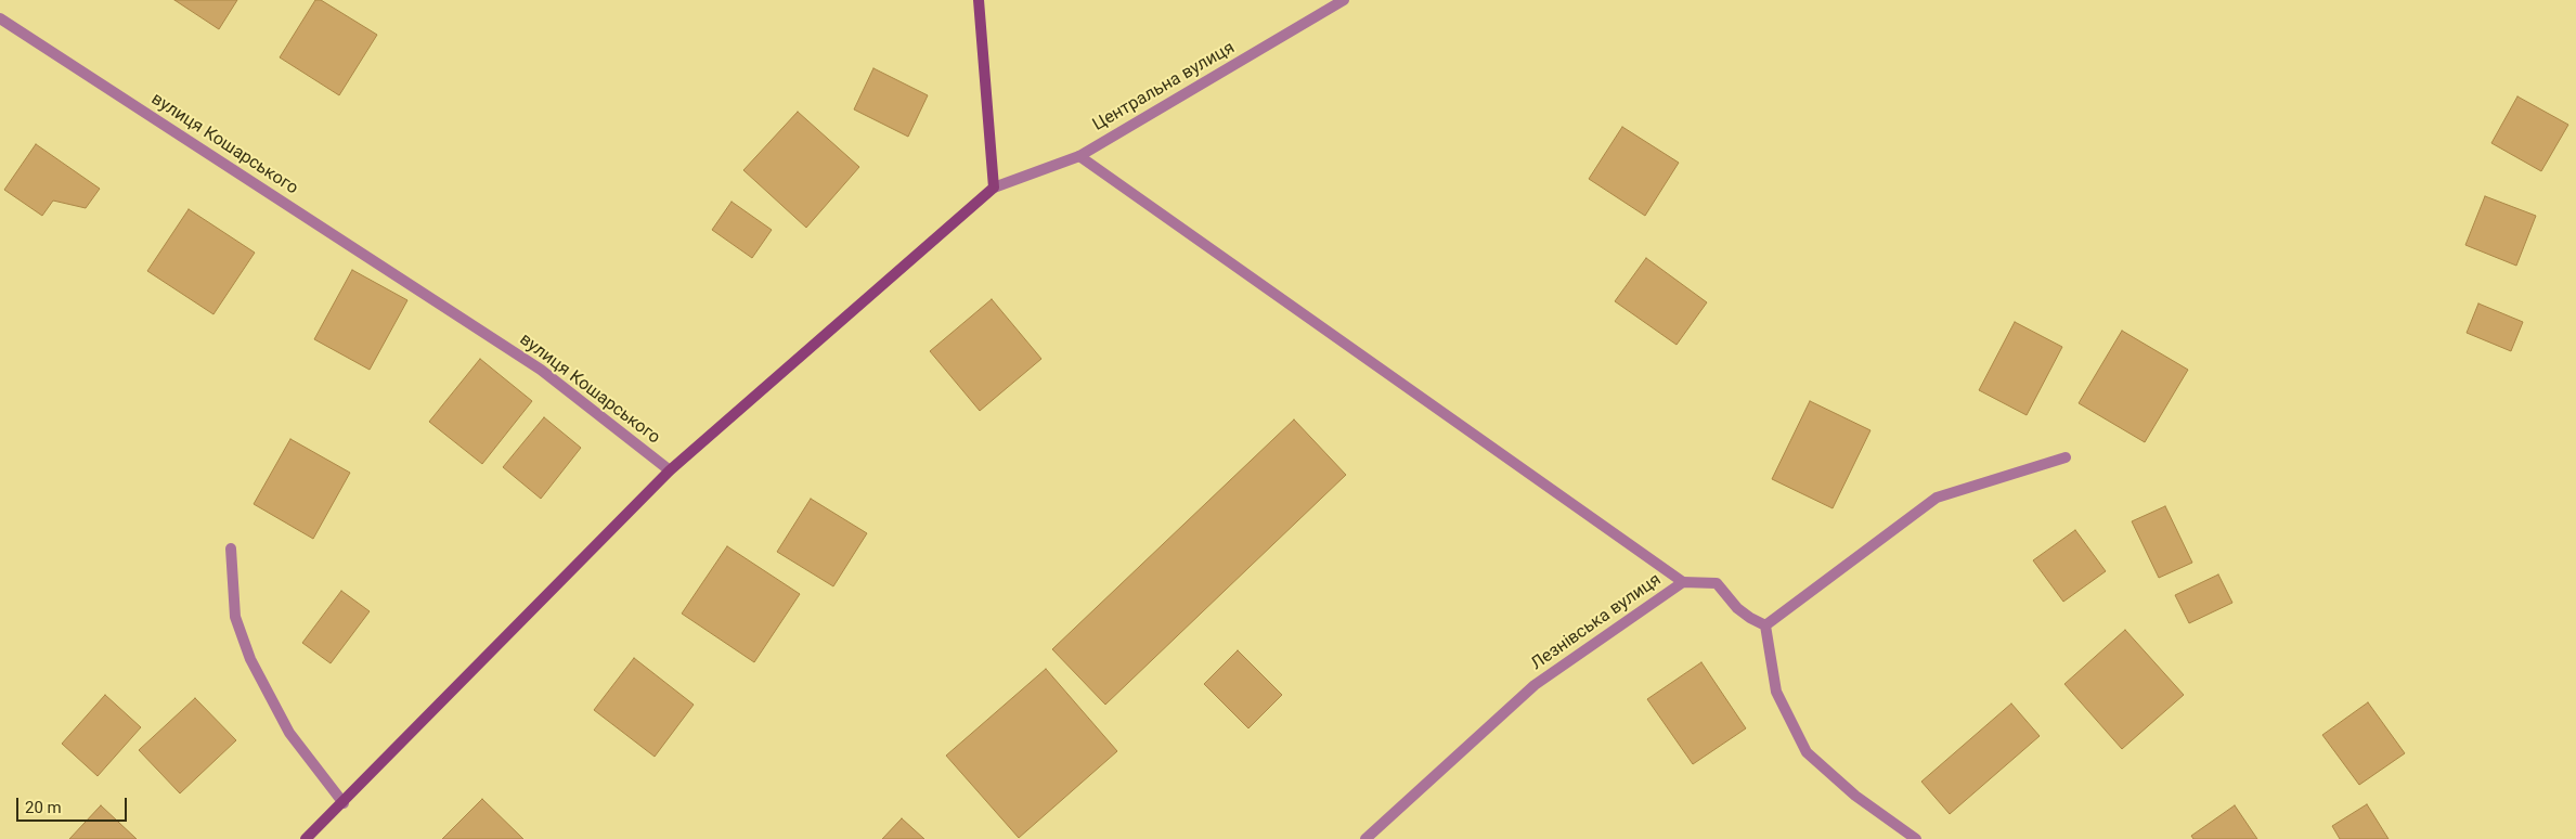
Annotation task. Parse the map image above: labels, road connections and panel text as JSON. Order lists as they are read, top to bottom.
{
  "streets": {
    "street": ["Центральна вулиця", "вулиця Кошарського", "Лезнівська вулиця"]
  },
  "scale_bar": "20 m"
}
